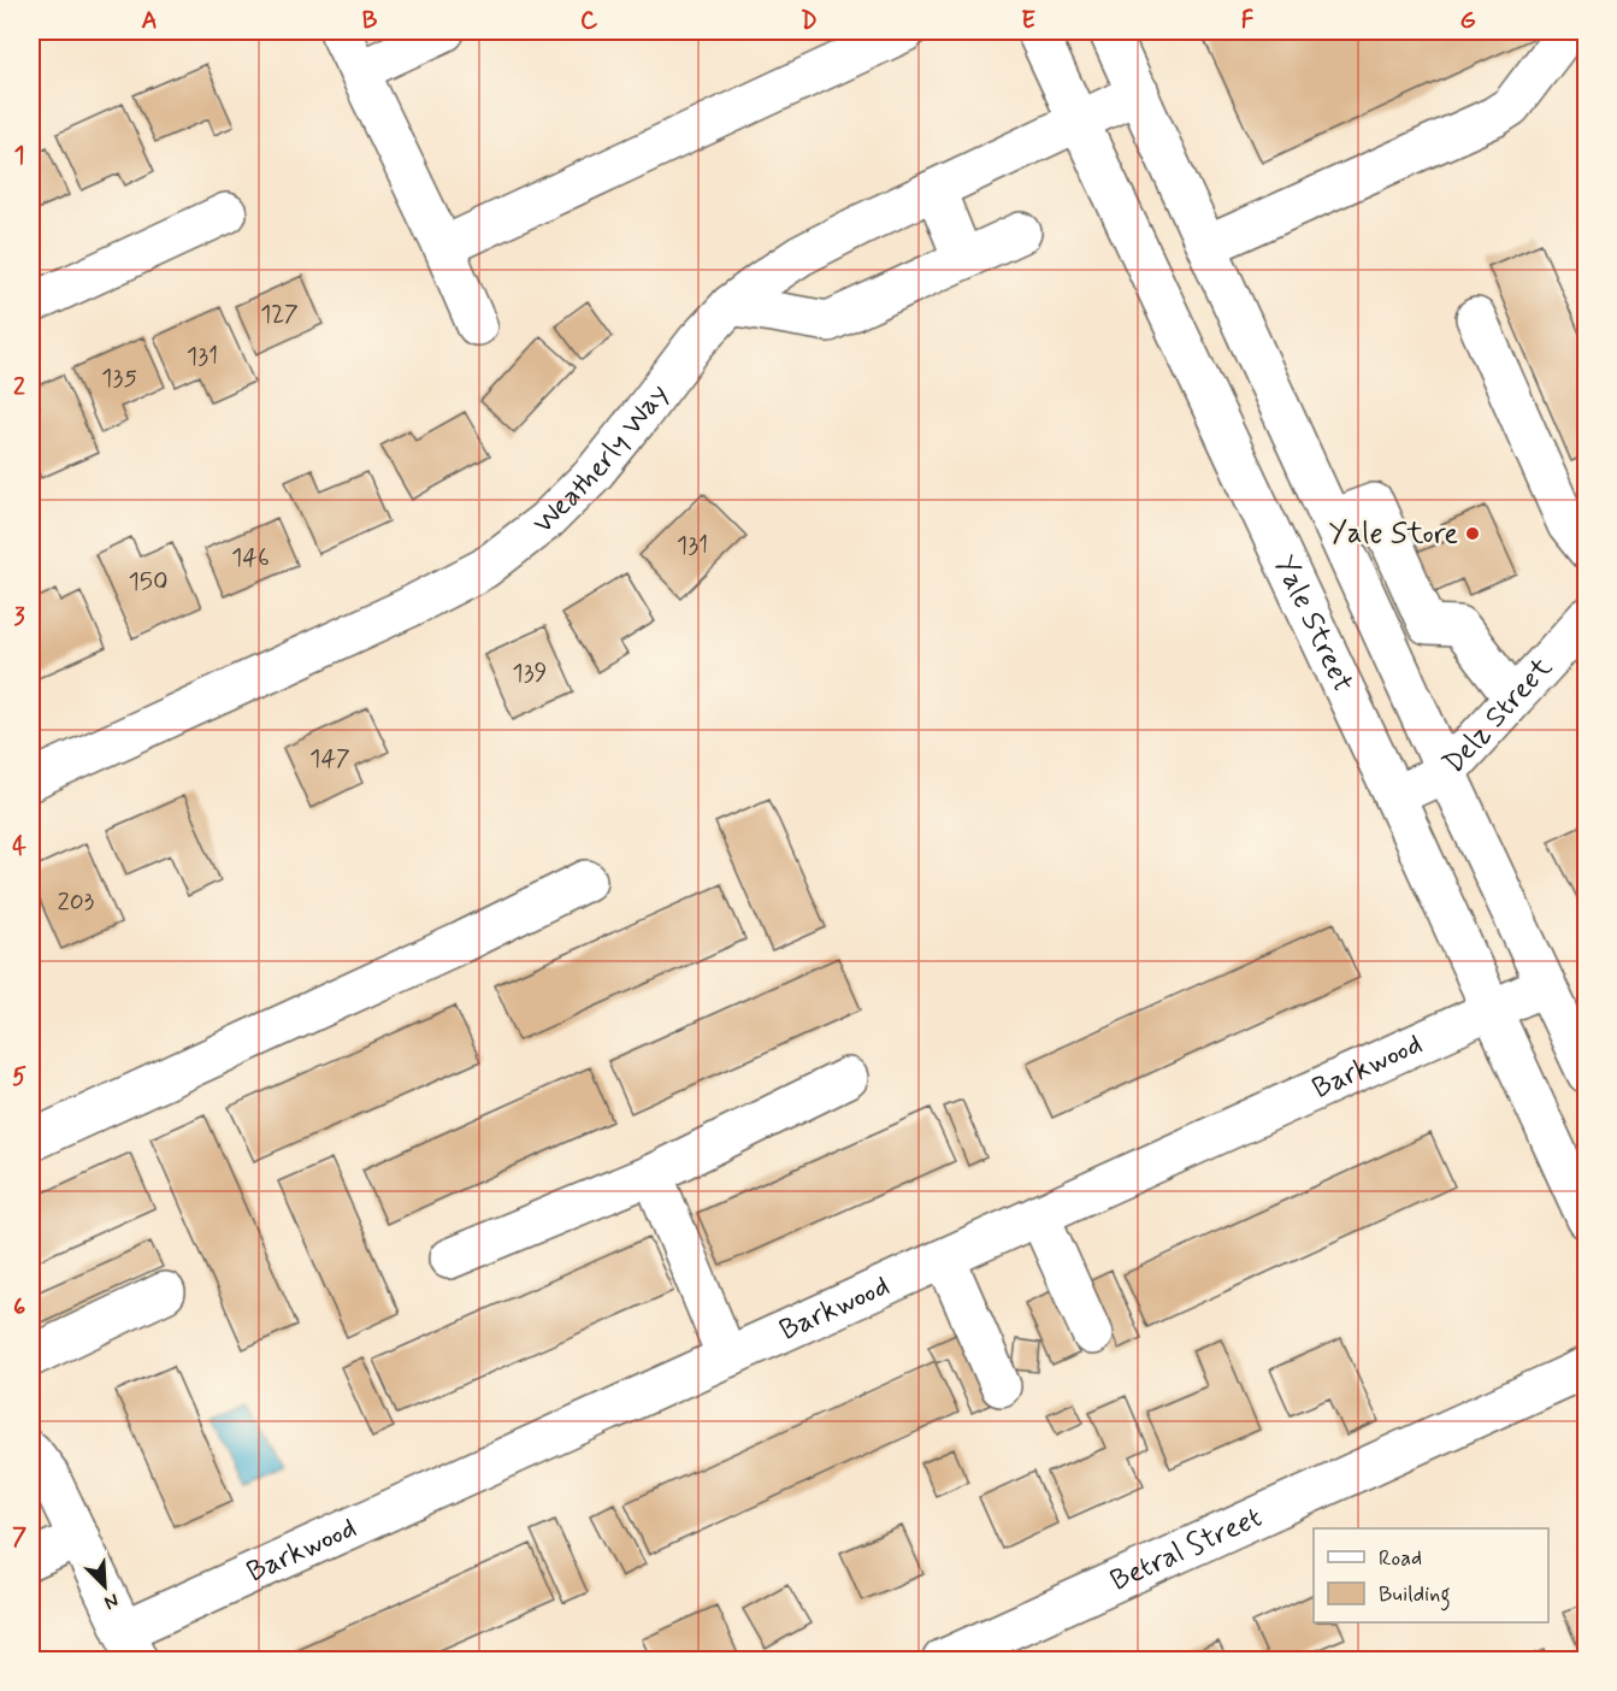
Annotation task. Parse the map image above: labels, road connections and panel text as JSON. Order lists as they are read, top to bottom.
{
  "streets": {
    "street": [
      "Weatherly Way",
      "Yale Street",
      "Delz Street",
      "Barkwood",
      "Betral Street"
    ]
  },
  "crossings": [
    ["Weatherly Way", "Yale Street"],
    ["Yale Street", "Delz Street"],
    ["Yale Street", "Barkwood"]
  ],
  "places": ["Yale Store"],
  "house_numbers": [
    "127",
    "131",
    "135",
    "131",
    "146",
    "150",
    "139",
    "147",
    "203"
  ],
  "legend": ["Road", "Building"],
  "north": "bottom right",
  "grid": {
    "columns": [
      "A",
      "B",
      "C",
      "D",
      "E",
      "F",
      "G"
    ],
    "rows": [
      "1",
      "2",
      "3",
      "4",
      "5",
      "6",
      "7"
    ]
  }
}
